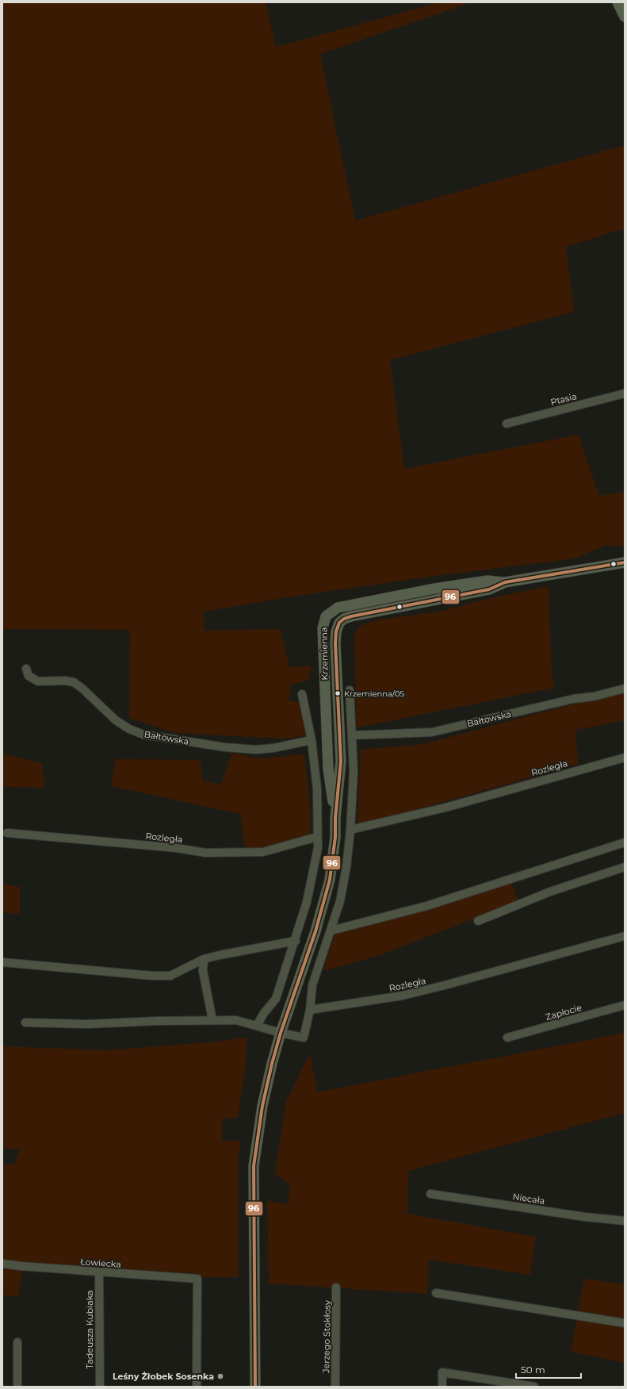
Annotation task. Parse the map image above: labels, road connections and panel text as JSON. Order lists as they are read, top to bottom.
{
  "streets": {
    "main road": ["Krzemienna"],
    "street": [
      "Ptasia",
      "Bałtowska",
      "Rozległa",
      "Zapłocie",
      "Niecała",
      "Łowiecka",
      "Tadeusza Kubiaka",
      "Jerzego Stokłosy"
    ]
  },
  "crossings": [
    ["Łowiecka", "Tadeusza Kubiaka"]
  ],
  "places": ["Krzemienna/05", "Leśny Żłobek Sosenka"],
  "lines": ["transit line 96"],
  "scale_bar": "50 m"
}
